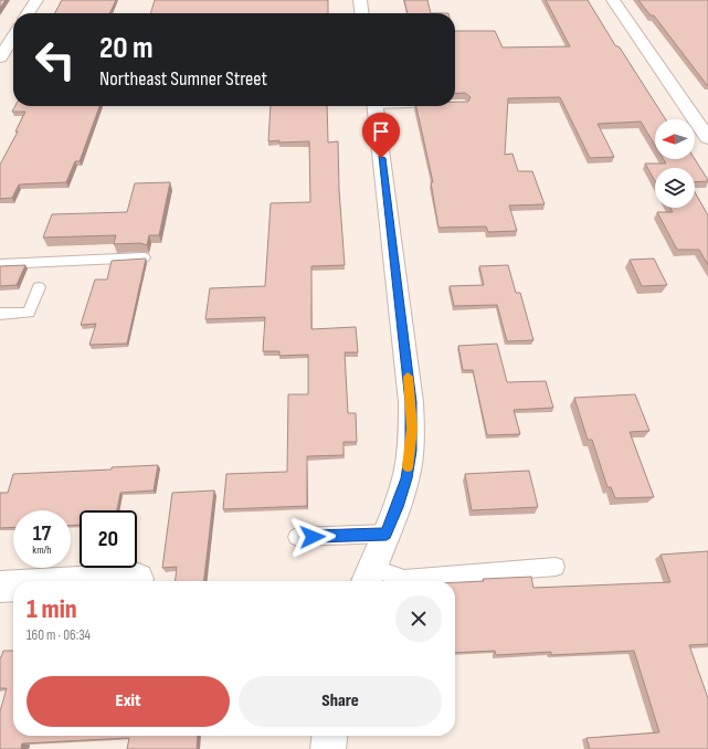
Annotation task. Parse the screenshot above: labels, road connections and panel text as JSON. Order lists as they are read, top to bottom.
{
  "north": "left",
  "page": {
    "turn": ["20 m", "Northeast Sumner Street"],
    "speed": "17 km/h",
    "limit": "20",
    "heading": ["1 min", "160 m · 06:34"],
    "buttons": ["Exit", "Share"]
  }
}
